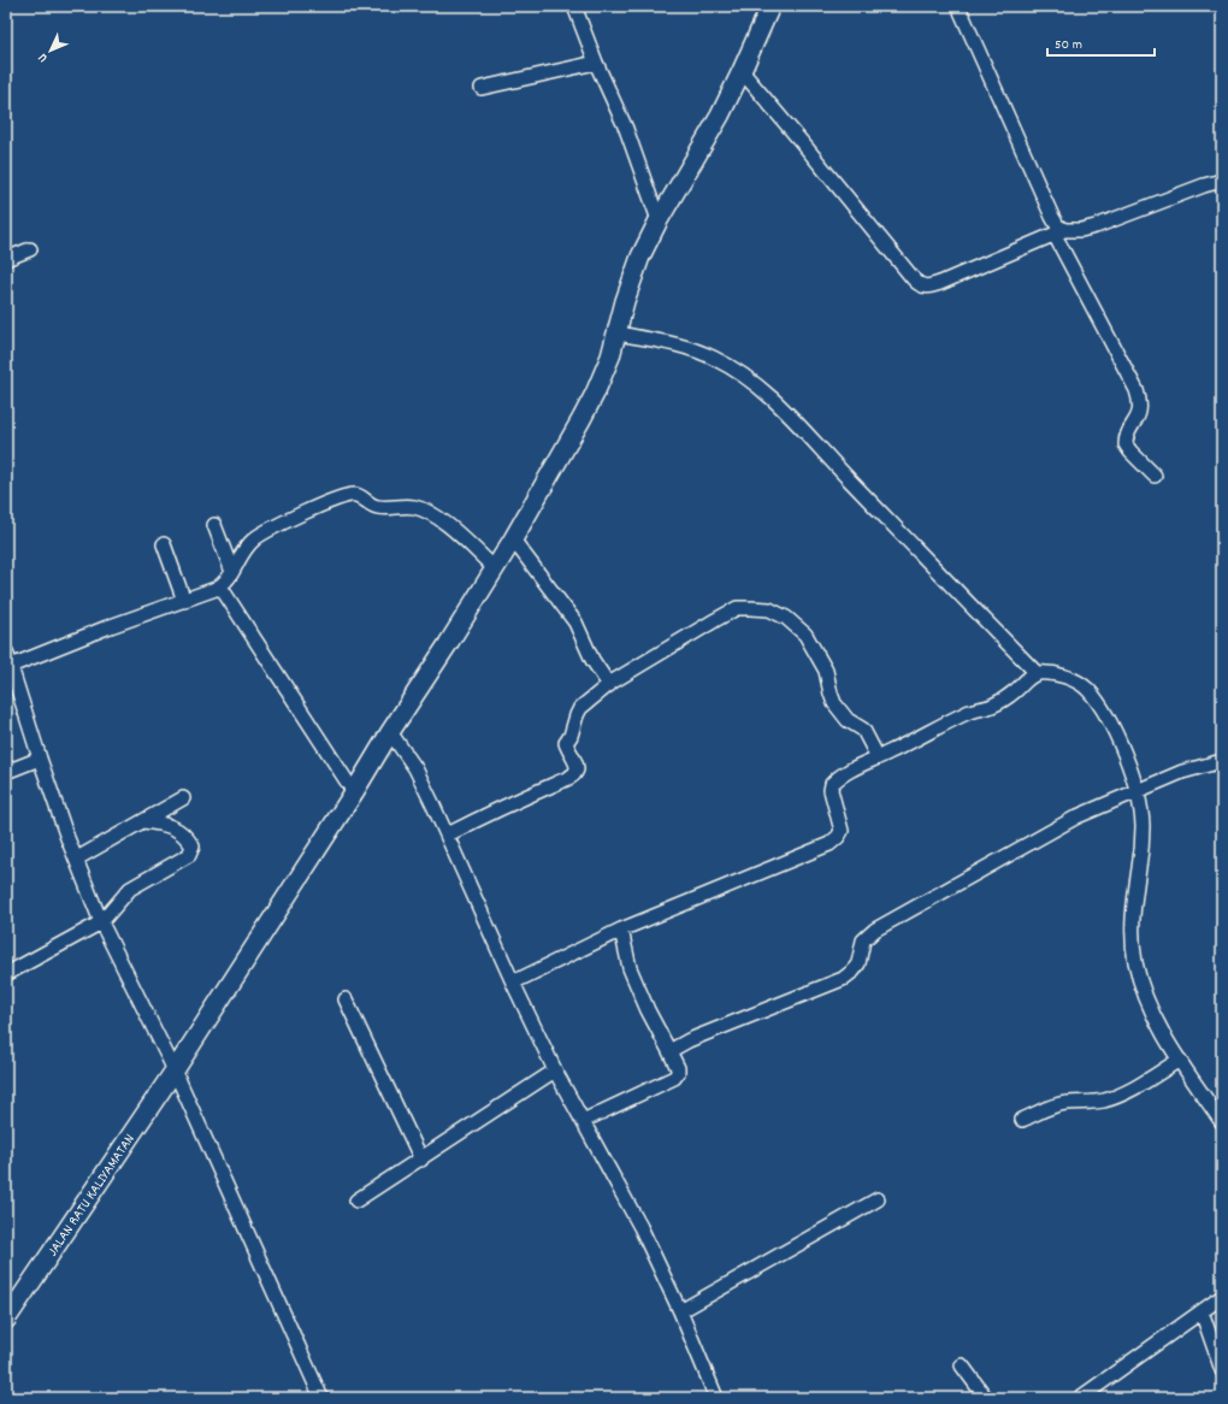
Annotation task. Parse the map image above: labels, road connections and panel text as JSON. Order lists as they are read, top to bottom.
{
  "streets": {
    "main road": ["JALAN RATU KALIYAMATAN"]
  },
  "scale_bar": "50 m",
  "north": "bottom left"
}
